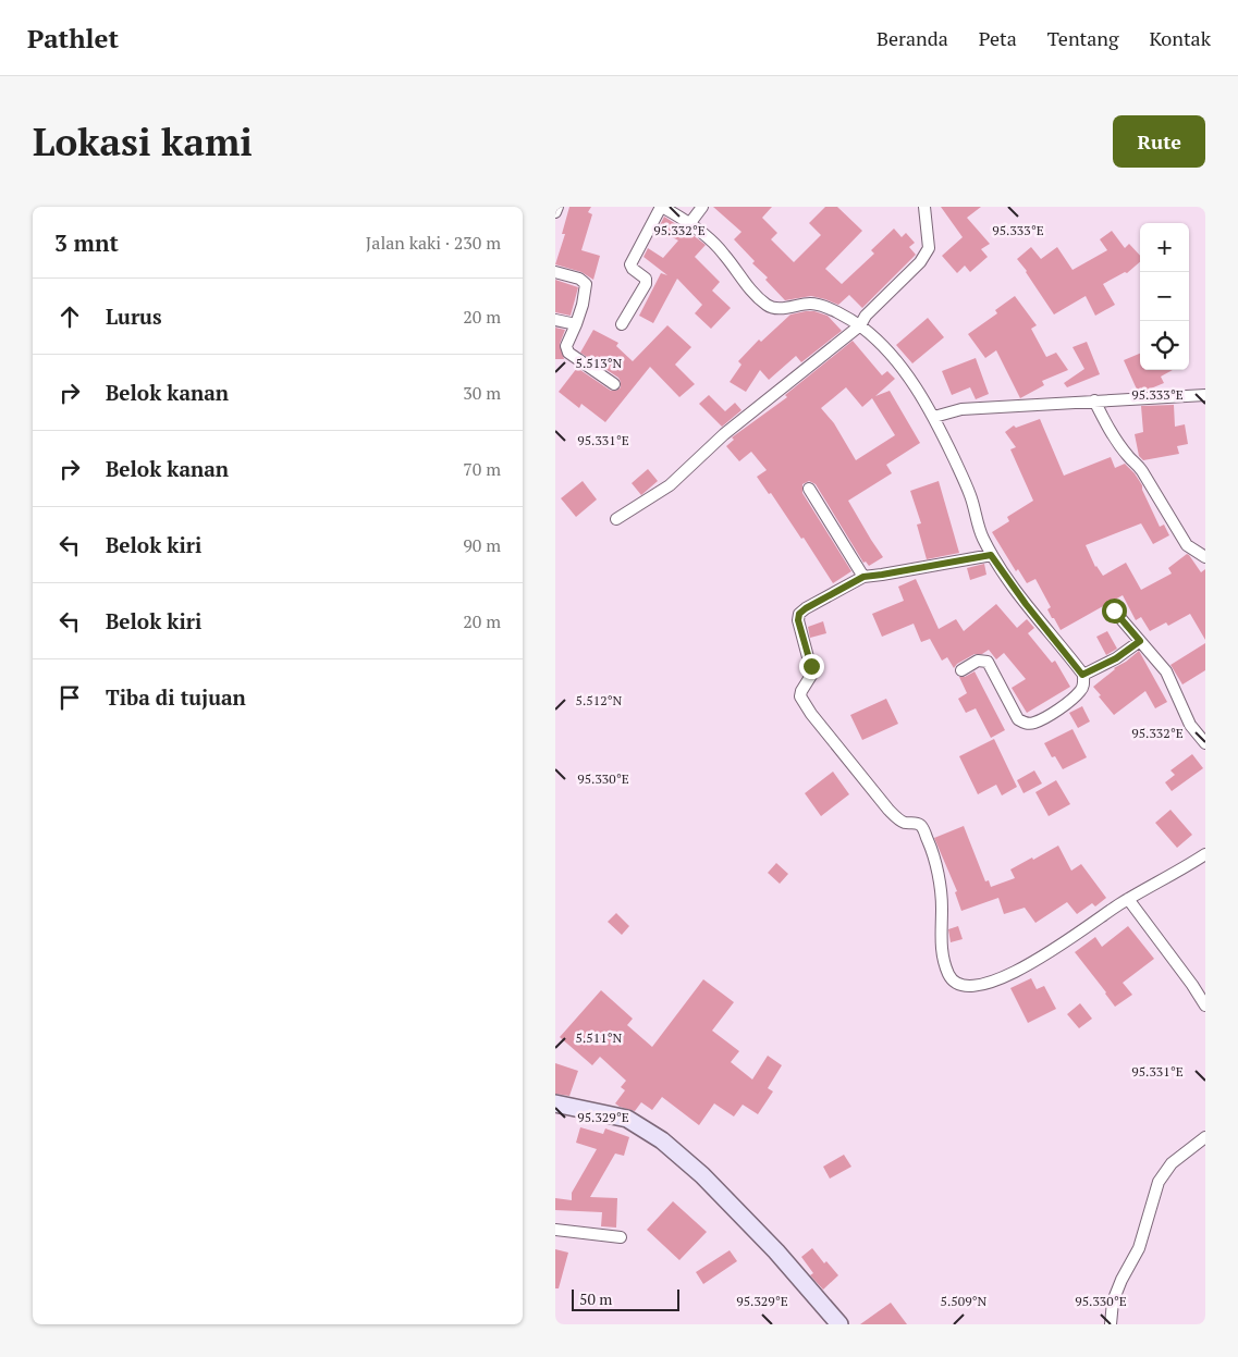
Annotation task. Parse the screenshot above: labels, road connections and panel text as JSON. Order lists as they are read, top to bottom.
{
  "scale_bar": "50 m",
  "page": {
    "header": "Pathlet",
    "nav": [
      "Beranda",
      "Peta",
      "Tentang",
      "Kontak"
    ],
    "buttons": "Rute",
    "title": "Lokasi kami",
    "heading": ["3 mnt", "Jalan kaki · 230 m"],
    "map_buttons": ["+", "−"],
    "list": [
      ["Lurus", "20 m"],
      ["Belok kanan", "30 m"],
      ["Belok kanan", "70 m"],
      ["Belok kiri", "90 m"],
      ["Belok kiri", "20 m"],
      "Tiba di tujuan"
    ],
    "scale": "50 m"
  },
  "coordinates": [
    "95.333°E",
    "95.332°E",
    "5.513°N",
    "95.331°E",
    "5.512°N",
    "95.330°E",
    "5.511°N",
    "95.329°E",
    "5.509°N"
  ]
}
